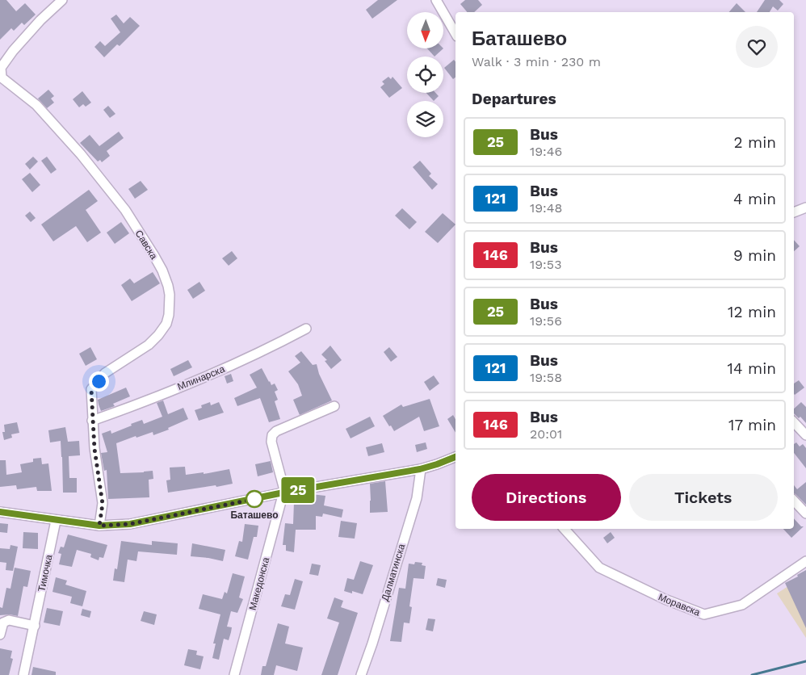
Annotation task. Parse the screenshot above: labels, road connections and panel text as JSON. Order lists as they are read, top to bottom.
{
  "streets": {
    "street": [
      "Савска",
      "Млинарска",
      "Далматинска",
      "Тимочка",
      "Македонска",
      "Моравска"
    ]
  },
  "crossings": [
    ["Савска", "Млинарска"]
  ],
  "places": ["Баташево"],
  "lines": ["bus line 25"],
  "north": "bottom",
  "page": {
    "on_map": "25",
    "heading": [
      ["Баташево", "Walk · 3 min · 230 m"],
      "Departures"
    ],
    "list": [
      {
        "mark": "25",
        "name": "Bus",
        "note": "19:46",
        "value": "2 min"
      },
      {
        "mark": "121",
        "name": "Bus",
        "note": "19:48",
        "value": "4 min"
      },
      {
        "mark": "146",
        "name": "Bus",
        "note": "19:53",
        "value": "9 min"
      },
      {
        "mark": "25",
        "name": "Bus",
        "note": "19:56",
        "value": "12 min"
      },
      {
        "mark": "121",
        "name": "Bus",
        "note": "19:58",
        "value": "14 min"
      },
      {
        "mark": "146",
        "name": "Bus",
        "note": "20:01",
        "value": "17 min"
      }
    ],
    "buttons": ["Directions", "Tickets"]
  }
}
